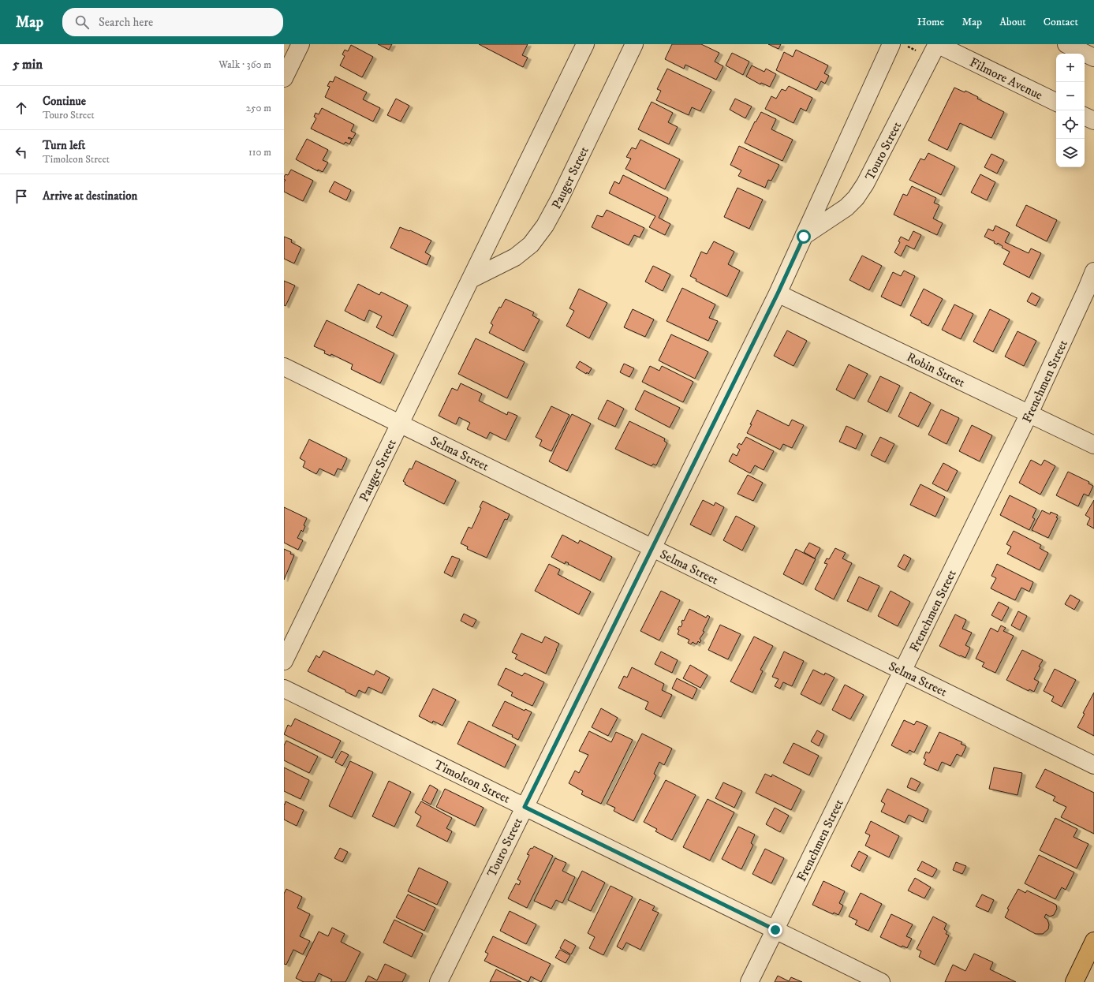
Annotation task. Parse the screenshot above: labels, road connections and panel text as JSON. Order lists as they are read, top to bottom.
{
  "streets": {
    "street": [
      "Filmore Avenue",
      "Touro Street",
      "Pauger Street",
      "Robin Street",
      "Frenchmen Street",
      "Selma Street",
      "Timoleon Street"
    ]
  },
  "crossings": [
    ["Filmore Avenue", "Touro Street"],
    ["Touro Street", "Robin Street"],
    ["Touro Street", "Selma Street"],
    ["Touro Street", "Timoleon Street"],
    ["Pauger Street", "Selma Street"],
    ["Robin Street", "Frenchmen Street"],
    ["Frenchmen Street", "Selma Street"],
    ["Frenchmen Street", "Timoleon Street"]
  ],
  "page": {
    "header": "Map",
    "search": "Search here",
    "nav": [
      "Home",
      "Map",
      "About",
      "Contact"
    ],
    "heading": ["5 min", "Walk · 360 m"],
    "map_buttons": ["+", "−"],
    "list": [
      ["Continue", "Touro Street", "250 m"],
      ["Turn left", "Timoleon Street", "110 m"],
      "Arrive at destination"
    ]
  }
}
